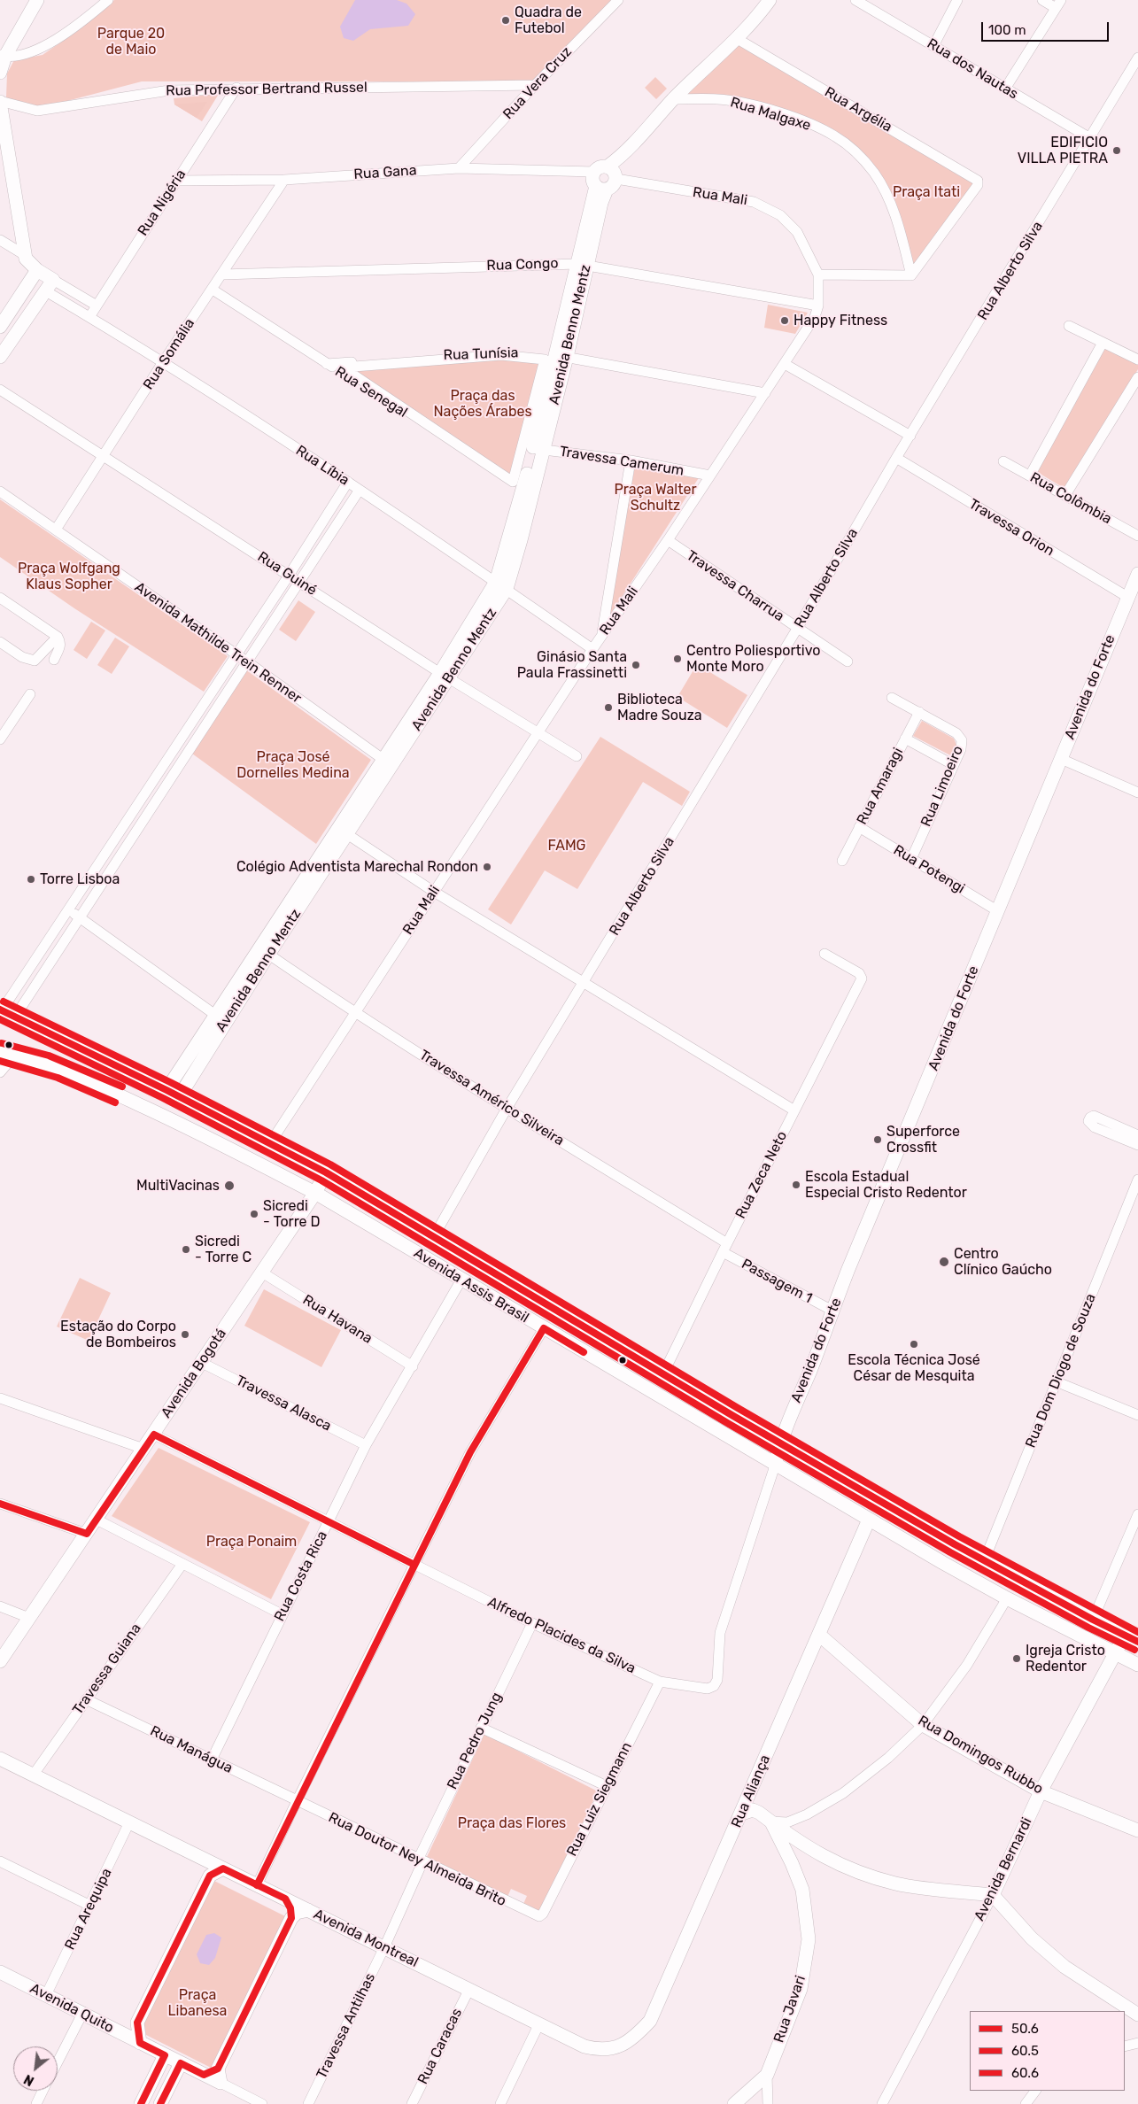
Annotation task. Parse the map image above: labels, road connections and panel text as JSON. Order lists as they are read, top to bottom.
{
  "streets": {
    "street": [
      "Rua dos Nautas",
      "Rua Vera Cruz",
      "Rua Professor Bertrand Russel",
      "Rua Argélia",
      "Rua Malgaxe",
      "Rua Gana",
      "Rua Mali",
      "Rua Nigéria",
      "Rua Congo",
      "Rua Alberto Silva",
      "Avenida Benno Mentz",
      "Rua Somália",
      "Rua Tunísia",
      "Rua Senegal",
      "Travessa Camerum",
      "Rua Líbia",
      "Rua Colômbia",
      "Travessa Orion",
      "Rua Guiné",
      "Travessa Charrua",
      "Avenida Mathilde Trein Renner",
      "Avenida do Forte",
      "Rua Amaragi",
      "Rua Limoeiro",
      "Rua Potengi",
      "Travessa Américo Silveira",
      "Rua Zeca Neto",
      "Passagem 1",
      "Avenida Assis Brasil",
      "Rua Havana",
      "Rua Dom Diogo de Souza",
      "Avenida Bogotá",
      "Travessa Alasca",
      "Rua Costa Rica",
      "Alfredo Placides da Silva",
      "Travessa Guiana",
      "Rua Pedro Jung",
      "Rua Manágua",
      "Rua Domingos Rubbo",
      "Rua Aliança",
      "Rua Luiz Siegmann",
      "Rua Doutor Ney Almeida Brito",
      "Avenida Bernardi",
      "Rua Arequipa",
      "Avenida Montreal",
      "Avenida Quito",
      "Rua Javari",
      "Travessa Antilhas",
      "Rua Caracas"
    ]
  },
  "crossings": [
    ["Rua dos Nautas", "Rua Alberto Silva"],
    ["Rua Vera Cruz", "Rua Professor Bertrand Russel"],
    ["Rua Vera Cruz", "Rua Gana"],
    ["Rua Professor Bertrand Russel", "Rua Nigéria"],
    ["Rua Argélia", "Rua Malgaxe"],
    ["Rua Gana", "Rua Mali"],
    ["Rua Gana", "Rua Nigéria"],
    ["Rua Gana", "Avenida Benno Mentz"],
    ["Rua Gana", "Rua Somália"],
    ["Rua Mali", "Rua Congo"],
    ["Rua Mali", "Avenida Benno Mentz"],
    ["Rua Mali", "Rua Tunísia"],
    ["Rua Mali", "Travessa Camerum"],
    ["Rua Mali", "Rua Líbia"],
    ["Rua Mali", "Rua Guiné"],
    ["Rua Mali", "Travessa Charrua"],
    ["Rua Mali", "Travessa Américo Silveira"],
    ["Rua Mali", "Avenida Assis Brasil"],
    ["Rua Nigéria", "Rua Líbia"],
    ["Rua Congo", "Avenida Benno Mentz"],
    ["Rua Congo", "Rua Somália"],
    ["Rua Alberto Silva", "Travessa Orion"],
    ["Rua Alberto Silva", "Travessa Charrua"],
    ["Rua Alberto Silva", "Travessa Américo Silveira"],
    ["Rua Alberto Silva", "Avenida Assis Brasil"],
    ["Avenida Benno Mentz", "Rua Tunísia"],
    ["Avenida Benno Mentz", "Rua Senegal"],
    ["Avenida Benno Mentz", "Travessa Camerum"],
    ["Avenida Benno Mentz", "Rua Líbia"],
    ["Avenida Benno Mentz", "Rua Guiné"],
    ["Avenida Benno Mentz", "Avenida Mathilde Trein Renner"],
    ["Avenida Benno Mentz", "Travessa Américo Silveira"],
    ["Avenida Benno Mentz", "Avenida Assis Brasil"],
    ["Rua Somália", "Rua Senegal"],
    ["Rua Somália", "Rua Líbia"],
    ["Rua Somália", "Rua Guiné"],
    ["Rua Somália", "Avenida Mathilde Trein Renner"],
    ["Rua Tunísia", "Rua Senegal"],
    ["Travessa Orion", "Avenida do Forte"],
    ["Avenida do Forte", "Rua Potengi"],
    ["Avenida do Forte", "Passagem 1"],
    ["Avenida do Forte", "Avenida Assis Brasil"],
    ["Avenida do Forte", "Alfredo Placides da Silva"],
    ["Rua Amaragi", "Rua Limoeiro"],
    ["Rua Amaragi", "Rua Potengi"],
    ["Rua Limoeiro", "Rua Potengi"],
    ["Travessa Américo Silveira", "Rua Zeca Neto"],
    ["Travessa Américo Silveira", "Passagem 1"],
    ["Rua Zeca Neto", "Passagem 1"],
    ["Rua Zeca Neto", "Avenida Assis Brasil"],
    ["Avenida Assis Brasil", "Rua Dom Diogo de Souza"],
    ["Avenida Assis Brasil", "Avenida Bogotá"],
    ["Avenida Assis Brasil", "Rua Costa Rica"],
    ["Avenida Assis Brasil", "Alfredo Placides da Silva"],
    ["Avenida Assis Brasil", "Rua Aliança"],
    ["Avenida Assis Brasil", "Avenida Bernardi"],
    ["Rua Havana", "Avenida Bogotá"],
    ["Rua Havana", "Rua Costa Rica"],
    ["Avenida Bogotá", "Travessa Alasca"],
    ["Avenida Bogotá", "Alfredo Placides da Silva"],
    ["Travessa Alasca", "Rua Costa Rica"],
    ["Rua Costa Rica", "Alfredo Placides da Silva"],
    ["Rua Costa Rica", "Rua Manágua"],
    ["Alfredo Placides da Silva", "Rua Pedro Jung"],
    ["Alfredo Placides da Silva", "Rua Luiz Siegmann"],
    ["Travessa Guiana", "Rua Manágua"],
    ["Travessa Guiana", "Avenida Montreal"],
    ["Rua Pedro Jung", "Rua Doutor Ney Almeida Brito"],
    ["Rua Pedro Jung", "Avenida Montreal"],
    ["Rua Pedro Jung", "Travessa Antilhas"],
    ["Rua Manágua", "Rua Doutor Ney Almeida Brito"],
    ["Rua Domingos Rubbo", "Rua Aliança"],
    ["Rua Domingos Rubbo", "Avenida Bernardi"],
    ["Rua Aliança", "Avenida Montreal"],
    ["Rua Luiz Siegmann", "Rua Doutor Ney Almeida Brito"],
    ["Rua Arequipa", "Avenida Montreal"],
    ["Rua Arequipa", "Avenida Quito"],
    ["Avenida Montreal", "Travessa Antilhas"],
    ["Avenida Montreal", "Rua Caracas"]
  ],
  "parks": [
    "Parque 20 de Maio",
    "Praça Itati",
    "Praça das Nações Árabes",
    "Praça Walter Schultz",
    "Praça Wolfgang Klaus Sopher",
    "Praça José Dornelles Medina",
    "FAMG",
    "Praça Ponaim",
    "Praça das Flores",
    "Praça Libanesa"
  ],
  "places": [
    "Quadra de Futebol",
    "EDIFICIO VILLA PIETRA",
    "Happy Fitness",
    "Centro Poliesportivo Monte Moro",
    "Ginásio Santa Paula Frassinetti",
    "Biblioteca Madre Souza",
    "Colégio Adventista Marechal Rondon",
    "Torre Lisboa",
    "Superforce Crossfit",
    "Escola Estadual Especial Cristo Redentor",
    "MultiVacinas",
    "Sicredi - Torre D",
    "Sicredi - Torre C",
    "Centro Clínico Gaúcho",
    "Estação do Corpo de Bombeiros",
    "Escola Técnica José César de Mesquita",
    "Igreja Cristo Redentor"
  ],
  "lines": ["transit line 60.6", "transit line 50.6", "transit line 60.5"],
  "legend": ["50.6", "60.5", "60.6"],
  "scale_bar": "100 m",
  "north": "bottom left"
}
